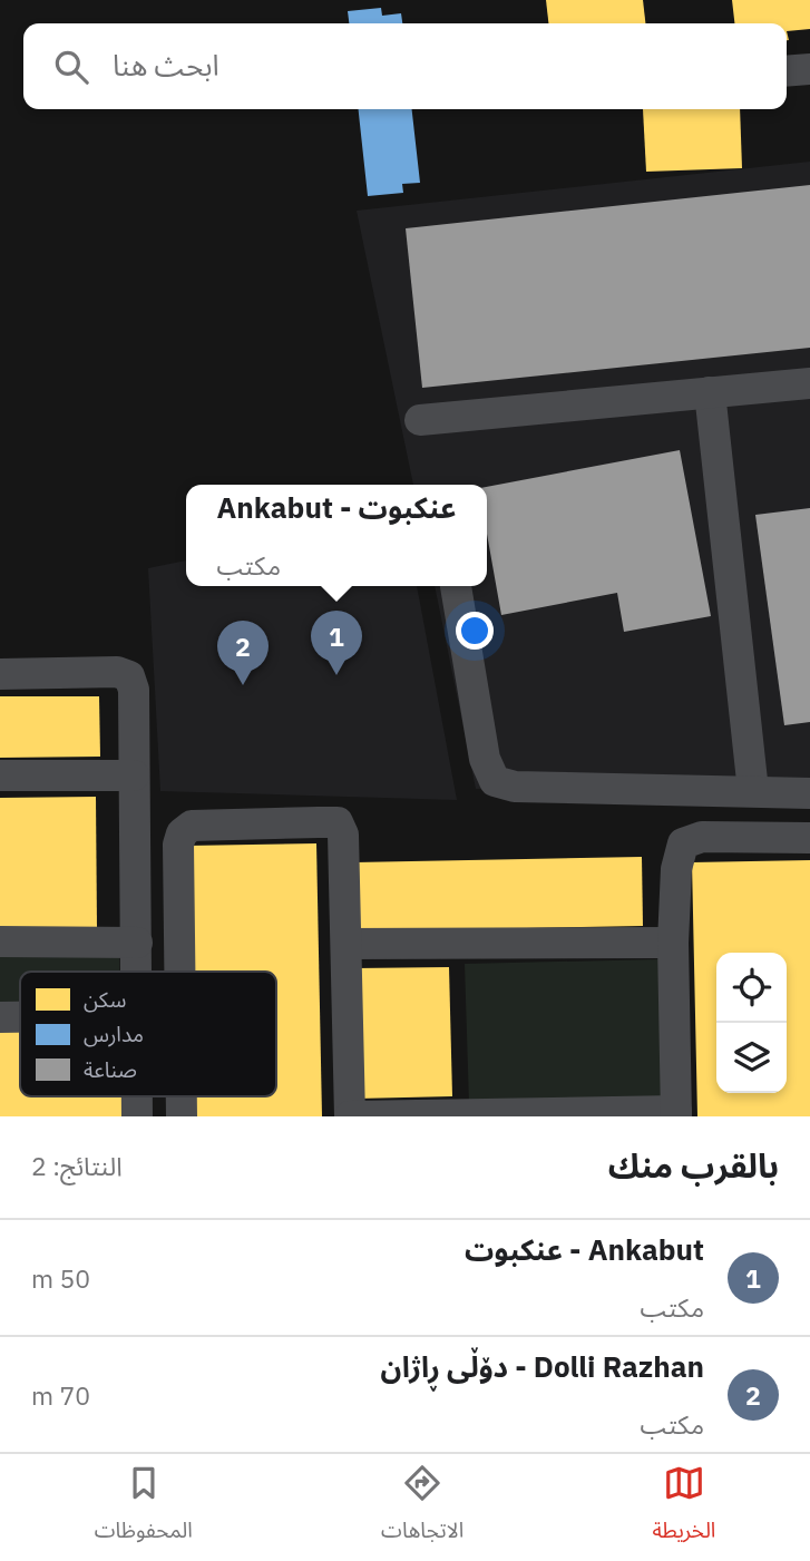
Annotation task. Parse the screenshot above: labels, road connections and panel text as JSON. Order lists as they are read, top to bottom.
{
  "legend": ["سكن", "مدارس", "صناعة"],
  "page": {
    "search": "ابحث هنا",
    "popup": ["Ankabut - عنکبوت", "مكتب"],
    "pins": ["1", "2"],
    "heading": ["بالقرب منك", "النتائج: 2"],
    "list": [
      {
        "mark": "1",
        "name": "Ankabut - عنکبوت",
        "note": "مكتب",
        "value": "50 m"
      },
      {
        "mark": "2",
        "name": "Dolli Razhan - دۆڵی ڕاژان",
        "note": "مكتب",
        "value": "70 m"
      }
    ],
    "nav": ["الخريطة", "الاتجاهات", "المحفوظات"]
  }
}
